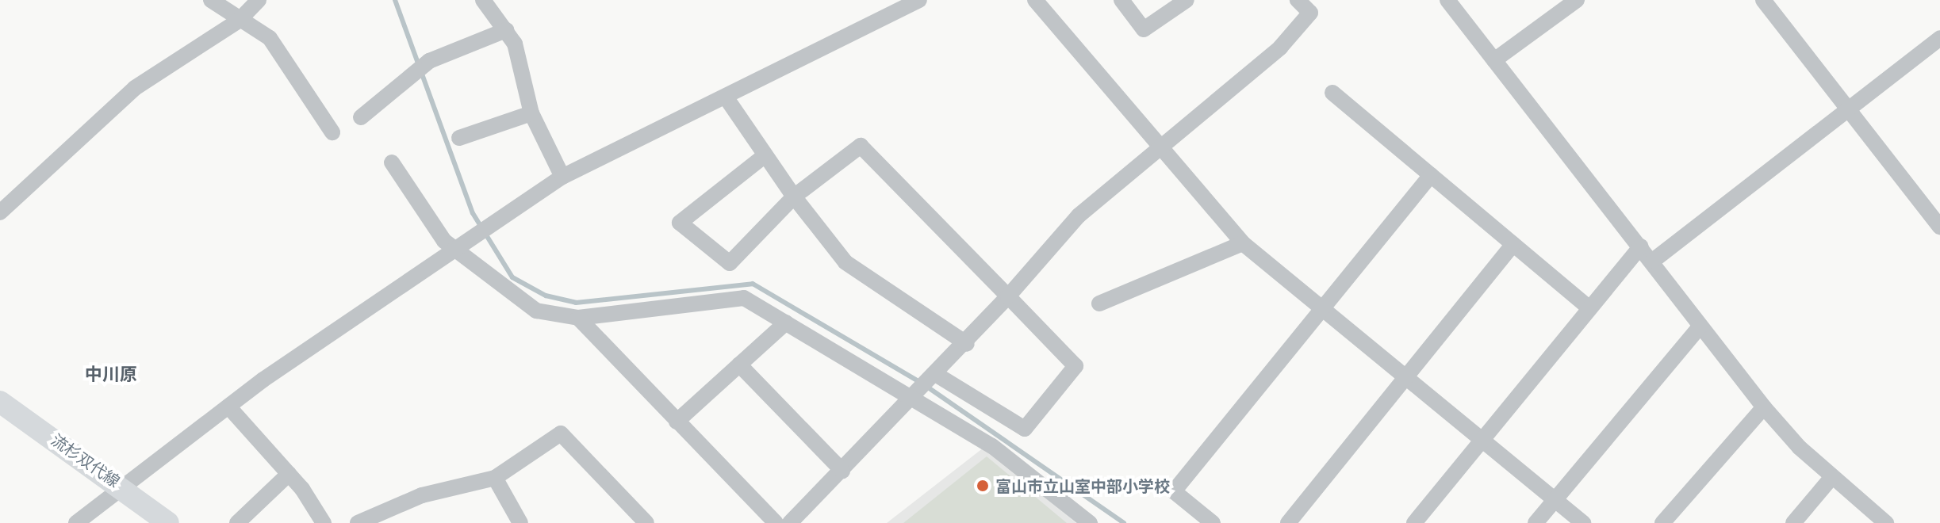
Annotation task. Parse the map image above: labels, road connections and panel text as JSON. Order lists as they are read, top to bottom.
{
  "streets": {
    "main road": ["流杉双代線"]
  },
  "districts": ["中川原"],
  "places": ["富山市立山室中部小学校"]
}
